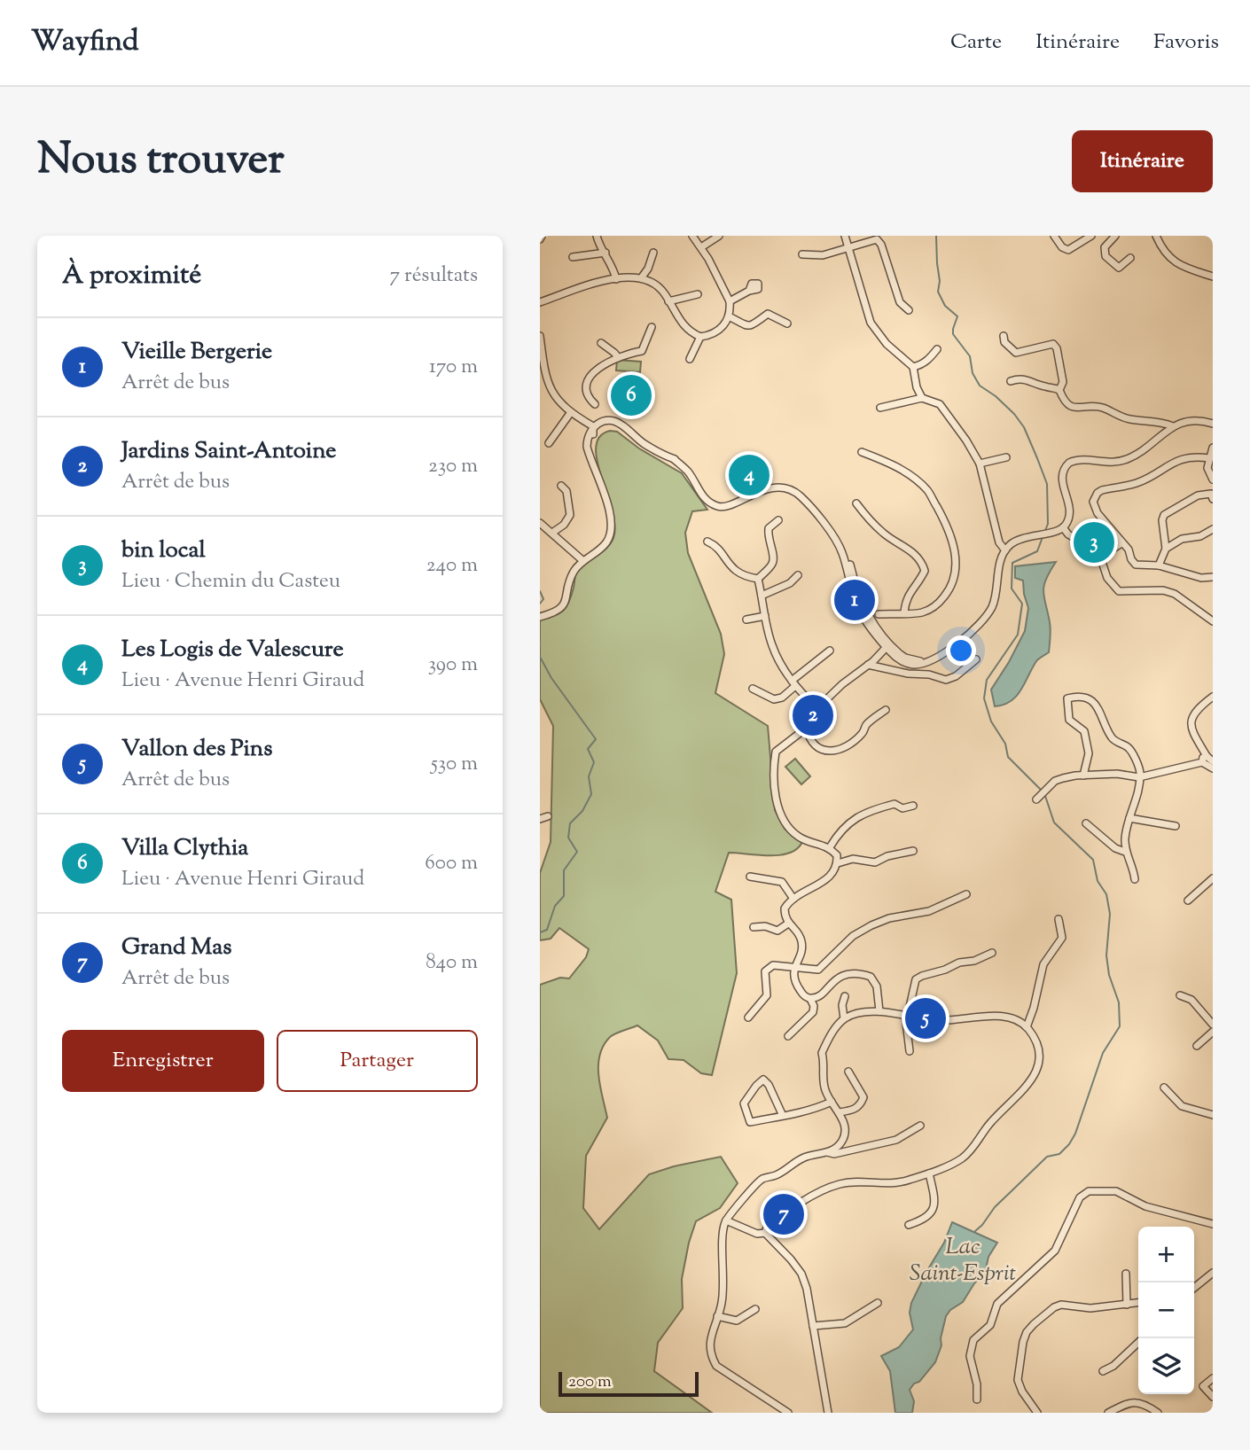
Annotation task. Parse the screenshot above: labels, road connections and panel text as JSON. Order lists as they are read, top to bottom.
{
  "water": ["Lac Saint-Esprit"],
  "scale_bar": "200 m",
  "page": {
    "header": "Wayfind",
    "nav": ["Carte", "Itinéraire", "Favoris"],
    "title": "Nous trouver",
    "buttons": [
      "Itinéraire",
      ["Enregistrer", "Partager"]
    ],
    "heading": ["À proximité", "7 résultats"],
    "list": [
      {
        "mark": "1",
        "name": "Vieille Bergerie",
        "note": "Arrêt de bus",
        "value": "170 m"
      },
      {
        "mark": "2",
        "name": "Jardins Saint-Antoine",
        "note": "Arrêt de bus",
        "value": "230 m"
      },
      {
        "mark": "3",
        "name": "bin local",
        "note": "Lieu · Chemin du Casteu",
        "value": "240 m"
      },
      {
        "mark": "4",
        "name": "Les Logis de Valescure",
        "note": "Lieu · Avenue Henri Giraud",
        "value": "390 m"
      },
      {
        "mark": "5",
        "name": "Vallon des Pins",
        "note": "Arrêt de bus",
        "value": "530 m"
      },
      {
        "mark": "6",
        "name": "Villa Clythia",
        "note": "Lieu · Avenue Henri Giraud",
        "value": "600 m"
      },
      {
        "mark": "7",
        "name": "Grand Mas",
        "note": "Arrêt de bus",
        "value": "840 m"
      }
    ],
    "pins": [
      "6",
      "4",
      "3",
      "1",
      "2",
      "5",
      "7"
    ],
    "map_buttons": ["+", "−"],
    "scale": "200 m"
  }
}
